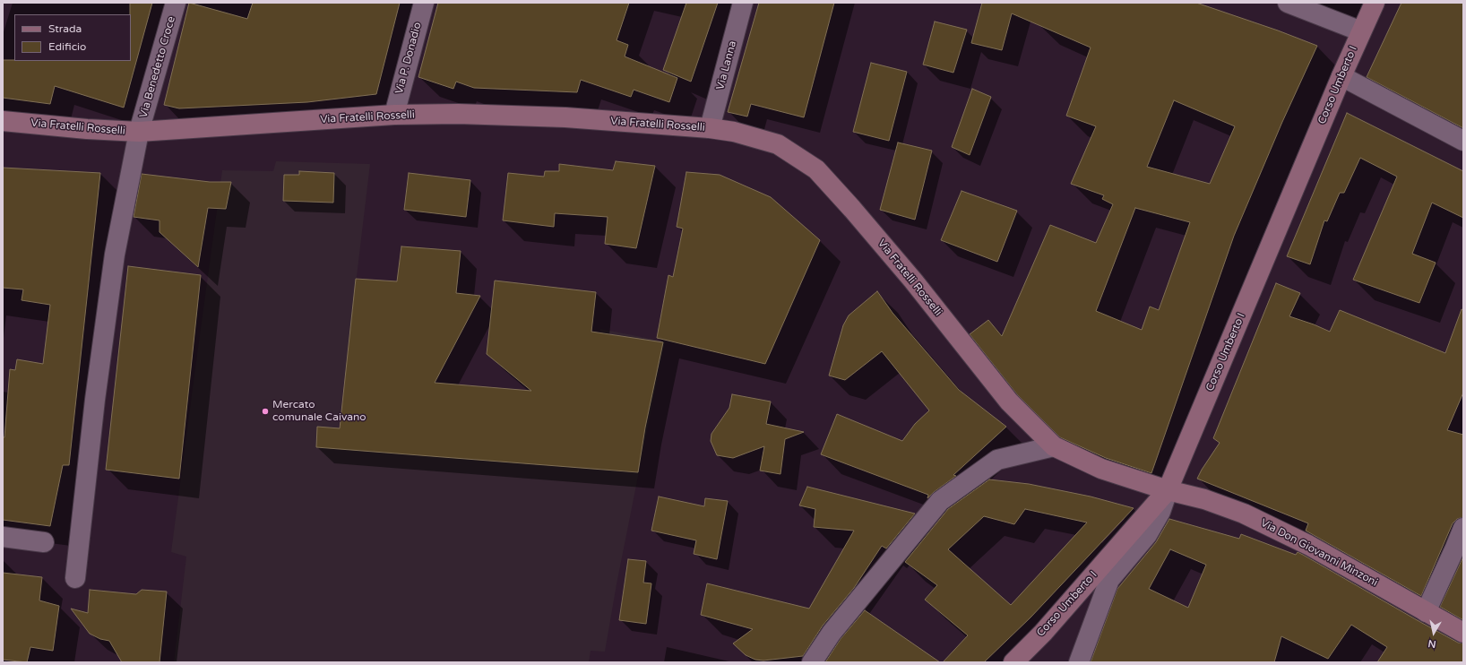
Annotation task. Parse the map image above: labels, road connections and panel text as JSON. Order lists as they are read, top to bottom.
{
  "streets": {
    "main road": ["Corso Umberto I", "Via Fratelli Rosselli", "Via Don Giovanni Minzoni"],
    "street": ["Via P. Donadio", "Via Lanna", "Via Benedetto Croce"]
  },
  "crossings": [
    ["Via P. Donadio", "Via Fratelli Rosselli"],
    ["Via Lanna", "Via Fratelli Rosselli"],
    ["Via Benedetto Croce", "Via Fratelli Rosselli"],
    ["Corso Umberto I", "Via Fratelli Rosselli"],
    ["Corso Umberto I", "Via Don Giovanni Minzoni"],
    ["Via Fratelli Rosselli", "Via Don Giovanni Minzoni"]
  ],
  "places": ["Mercato comunale Caivano"],
  "legend": ["Strada", "Edificio"],
  "north": "bottom"
}
